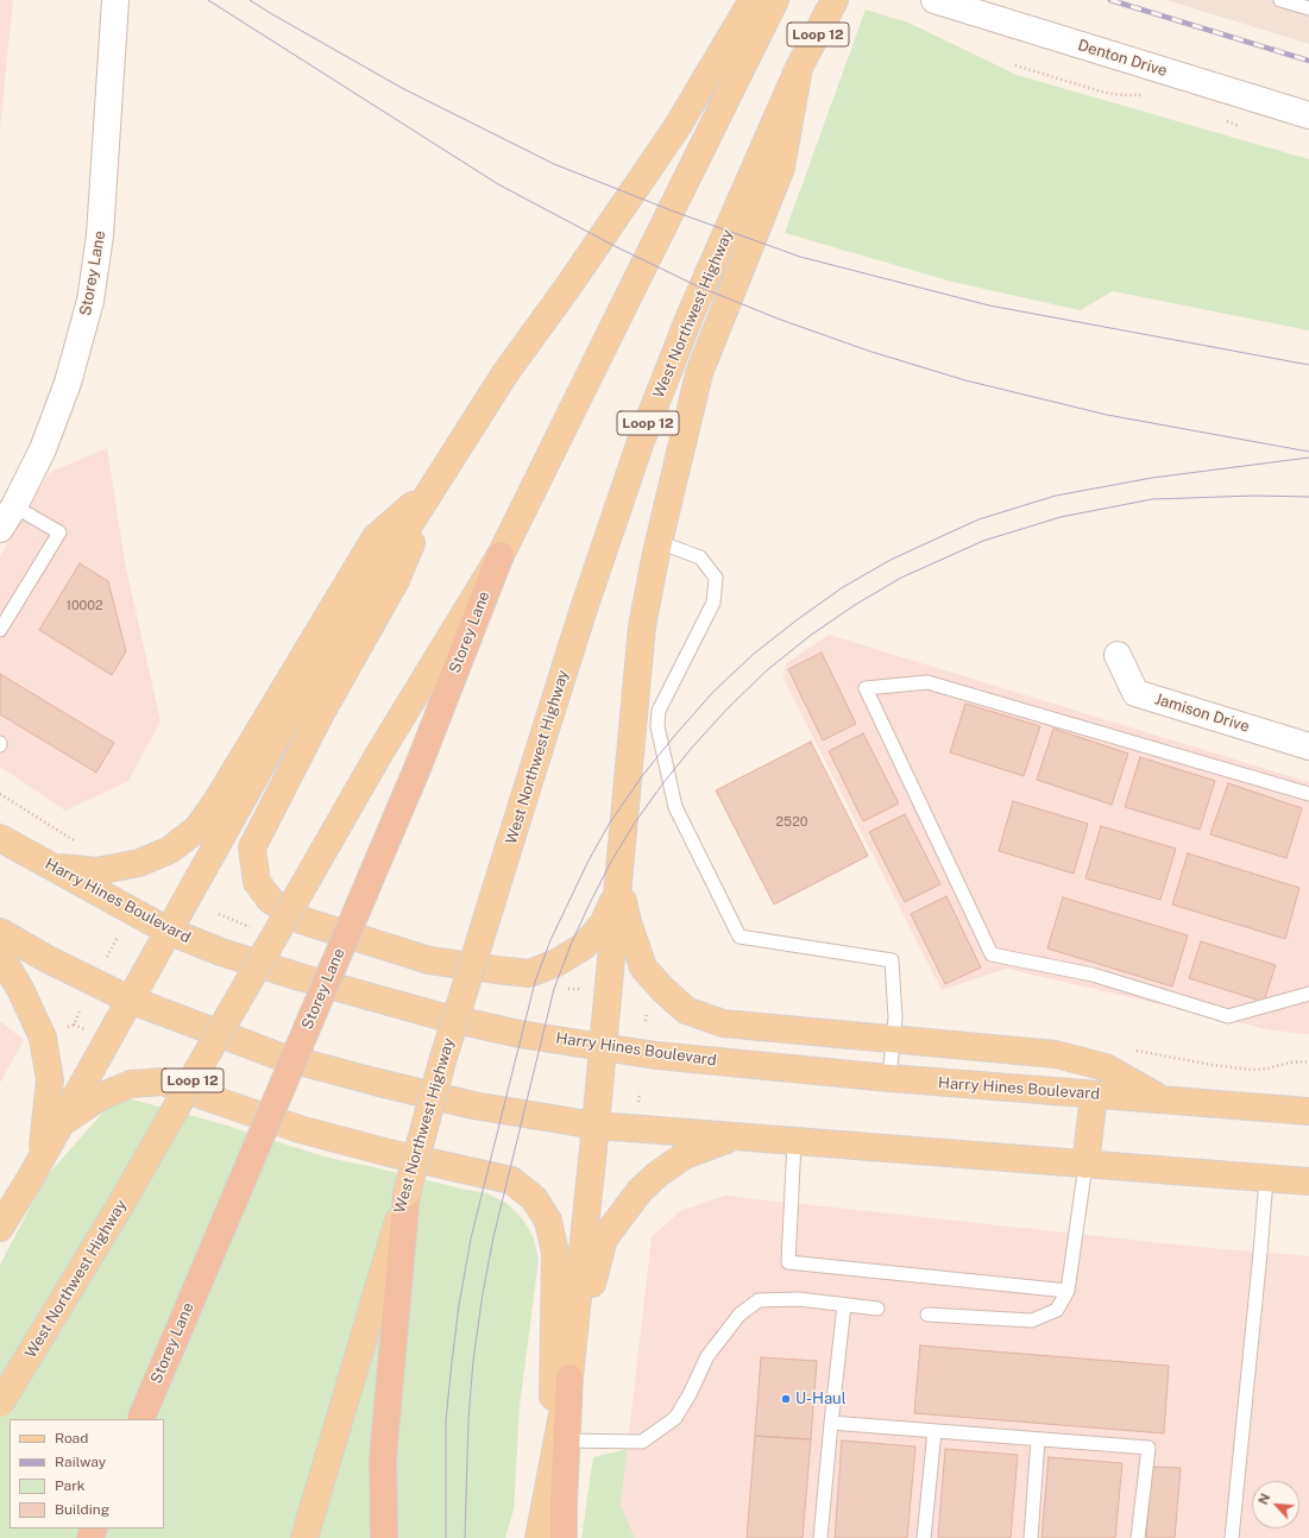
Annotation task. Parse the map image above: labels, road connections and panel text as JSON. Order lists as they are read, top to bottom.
{
  "streets": {
    "highway": ["Storey Lane"],
    "main road": ["Loop 12", "West Northwest Highway", "Harry Hines Boulevard"],
    "street": ["Denton Drive", "Jamison Drive"]
  },
  "crossings": [
    ["Storey Lane", "West Northwest Highway"]
  ],
  "places": ["U-Haul"],
  "house_numbers": ["10002", "2520"],
  "legend": [
    "Road",
    "Railway",
    "Park",
    "Building"
  ],
  "north": "top left"
}
